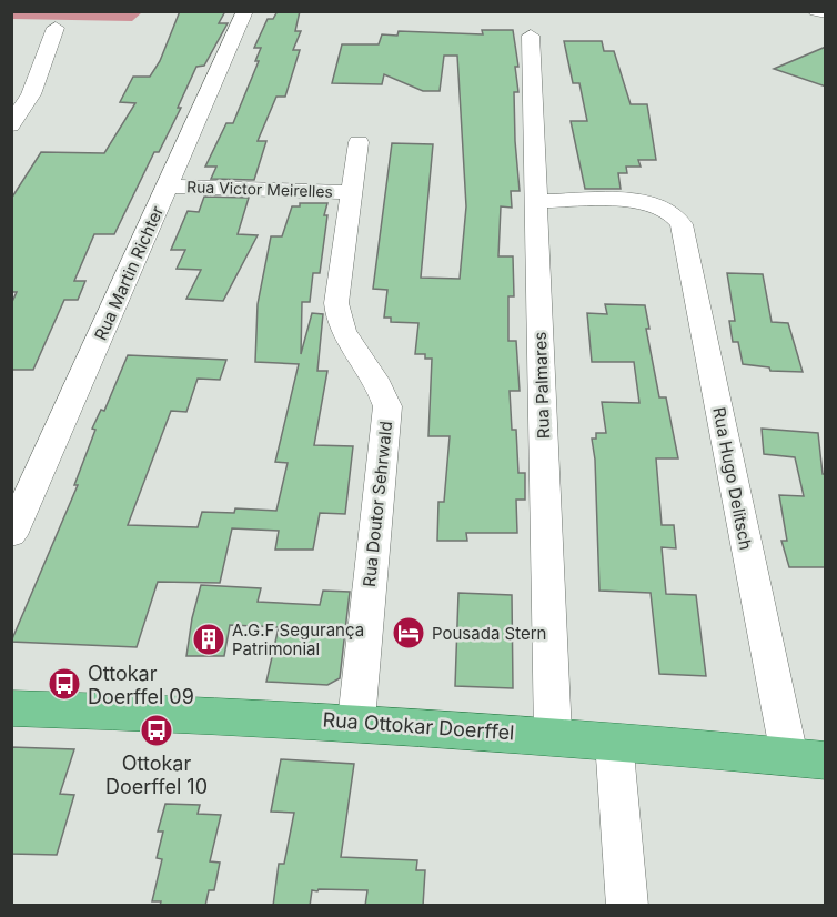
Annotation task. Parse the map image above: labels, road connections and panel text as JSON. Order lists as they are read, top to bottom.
{
  "streets": {
    "main road": ["Rua Ottokar Doerffel"],
    "street": [
      "Rua Victor Meirelles",
      "Rua Martin Richter",
      "Rua Palmares",
      "Rua Hugo Delitsch",
      "Rua Doutor Sehrwald"
    ]
  },
  "crossings": [
    ["Rua Victor Meirelles", "Rua Martin Richter"],
    ["Rua Victor Meirelles", "Rua Doutor Sehrwald"],
    ["Rua Palmares", "Rua Hugo Delitsch"],
    ["Rua Palmares", "Rua Ottokar Doerffel"],
    ["Rua Hugo Delitsch", "Rua Ottokar Doerffel"],
    ["Rua Doutor Sehrwald", "Rua Ottokar Doerffel"]
  ],
  "places": {
    "hotel": ["Pousada Stern"],
    "building": ["A.G.F Segurança Patrimonial"],
    "bus stop": ["Ottokar Doerffel 09", "Ottokar Doerffel 10"]
  }
}
